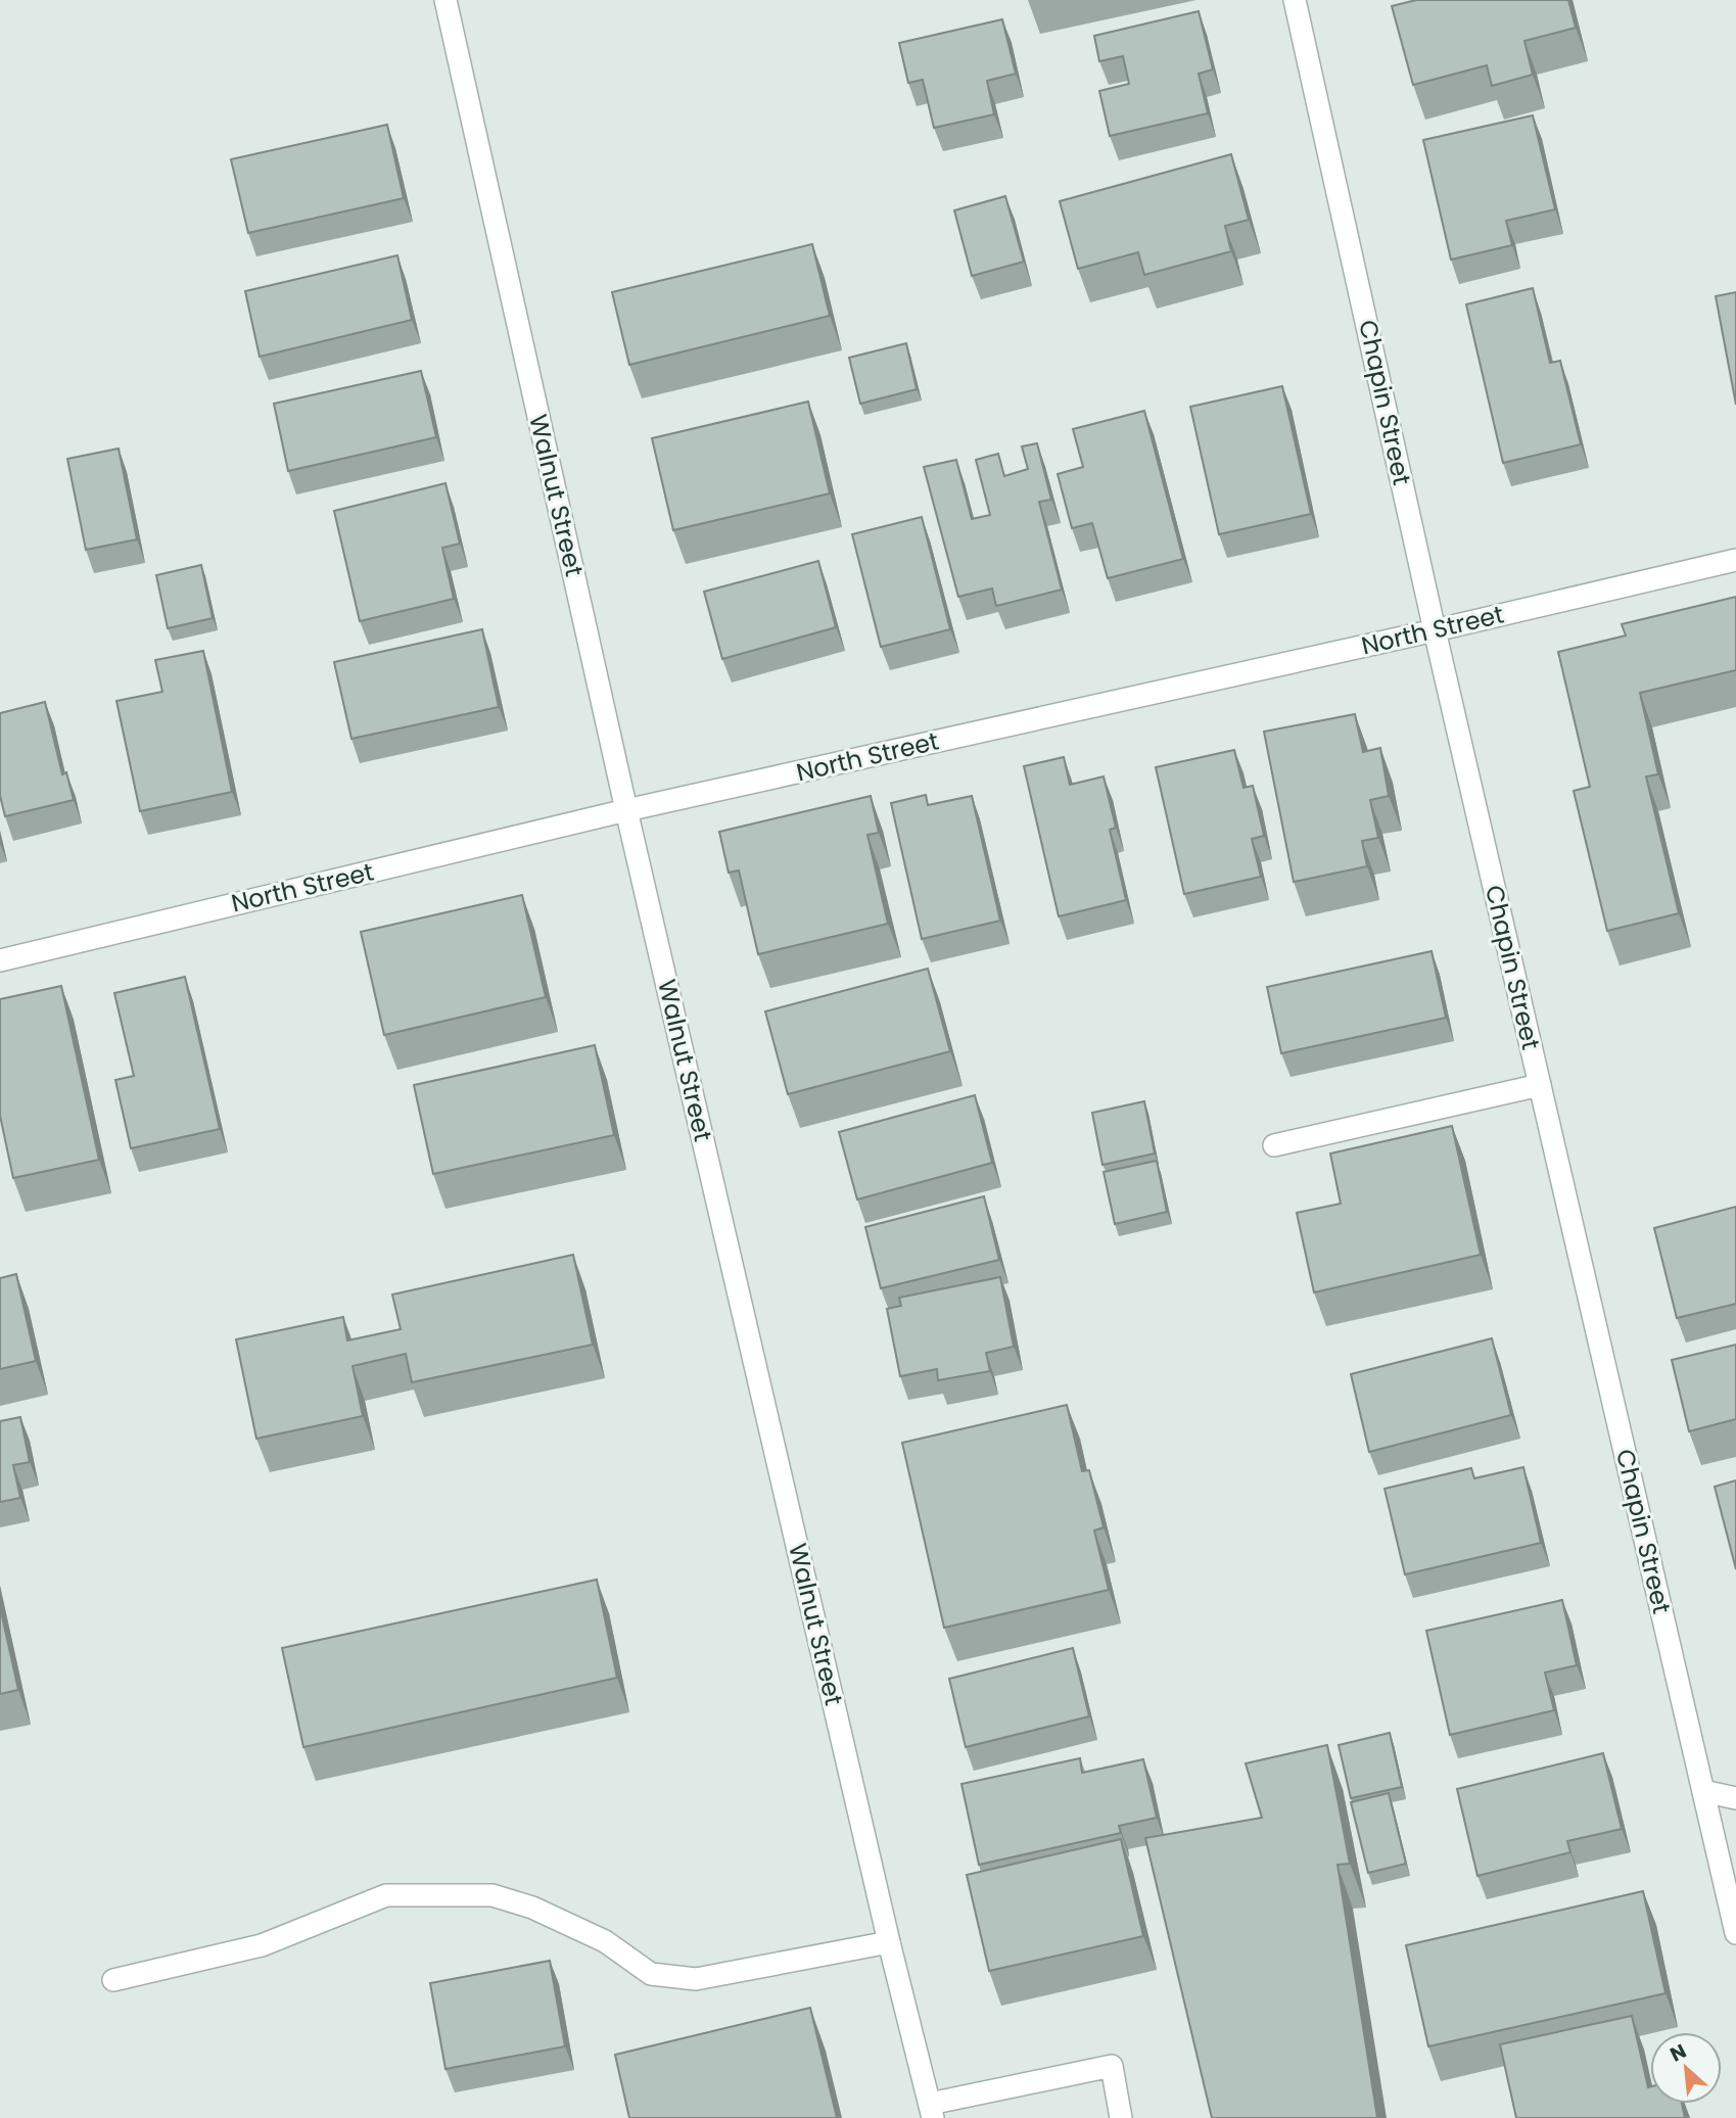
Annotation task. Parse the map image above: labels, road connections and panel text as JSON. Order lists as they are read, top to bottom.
{
  "streets": {
    "street": ["Chapin Street", "Walnut Street", "North Street"]
  },
  "crossings": [
    ["Chapin Street", "North Street"],
    ["Walnut Street", "North Street"]
  ],
  "north": "top left"
}
